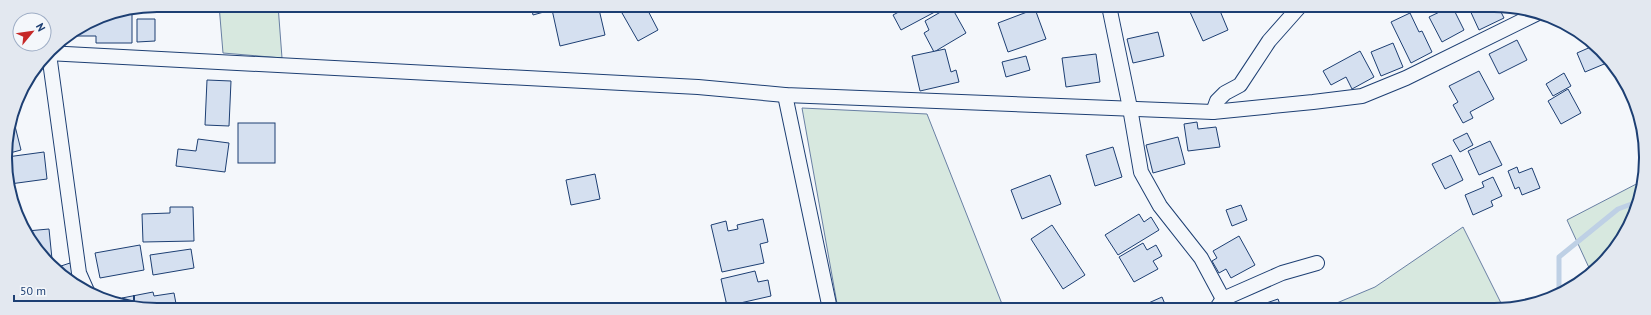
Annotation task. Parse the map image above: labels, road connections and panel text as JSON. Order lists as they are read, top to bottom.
{
  "scale_bar": "50 m",
  "north": "top right"
}
